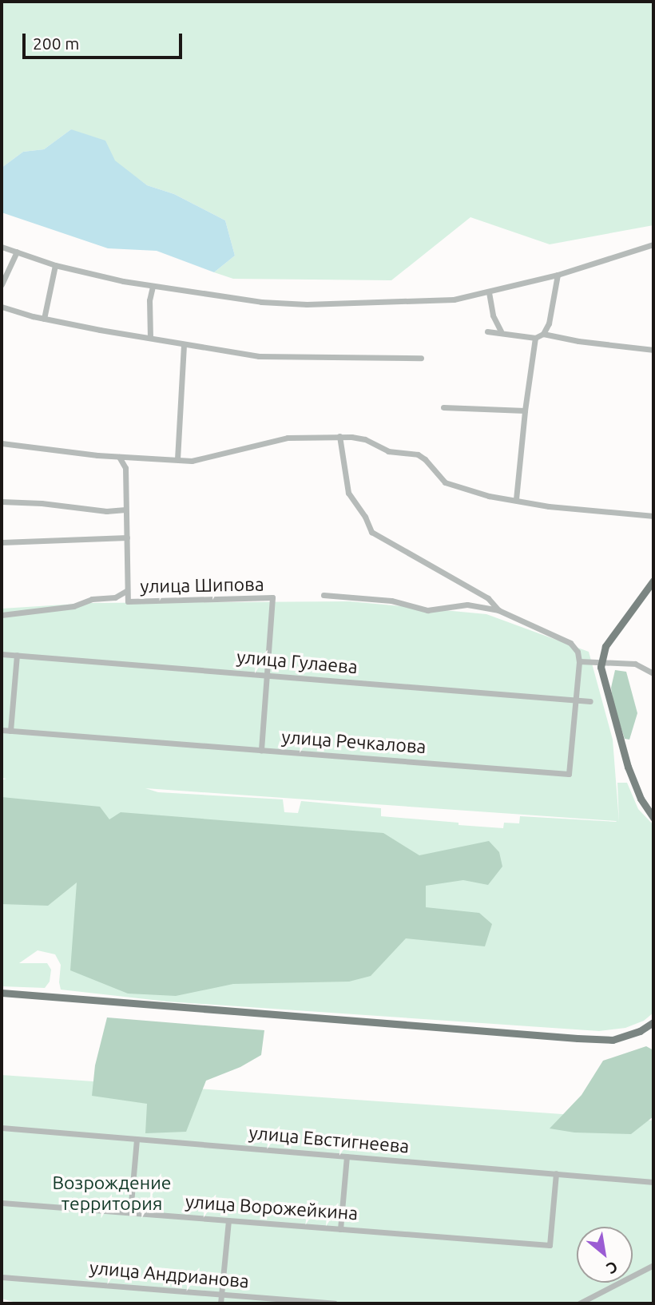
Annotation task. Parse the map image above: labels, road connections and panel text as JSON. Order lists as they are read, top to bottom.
{
  "streets": {
    "street": [
      "улица Шипова",
      "улица Гулаева",
      "улица Речкалова",
      "улица Евстигнеева",
      "улица Ворожейкина",
      "улица Андрианова"
    ]
  },
  "crossings": [
    ["улица Шипова", "улица Гулаева"],
    ["улица Шипова", "улица Речкалова"],
    ["улица Гулаева", "улица Речкалова"],
    ["улица Евстигнеева", "улица Ворожейкина"]
  ],
  "parks": ["Возрождение территория"],
  "scale_bar": "200 m",
  "north": "bottom right"
}
